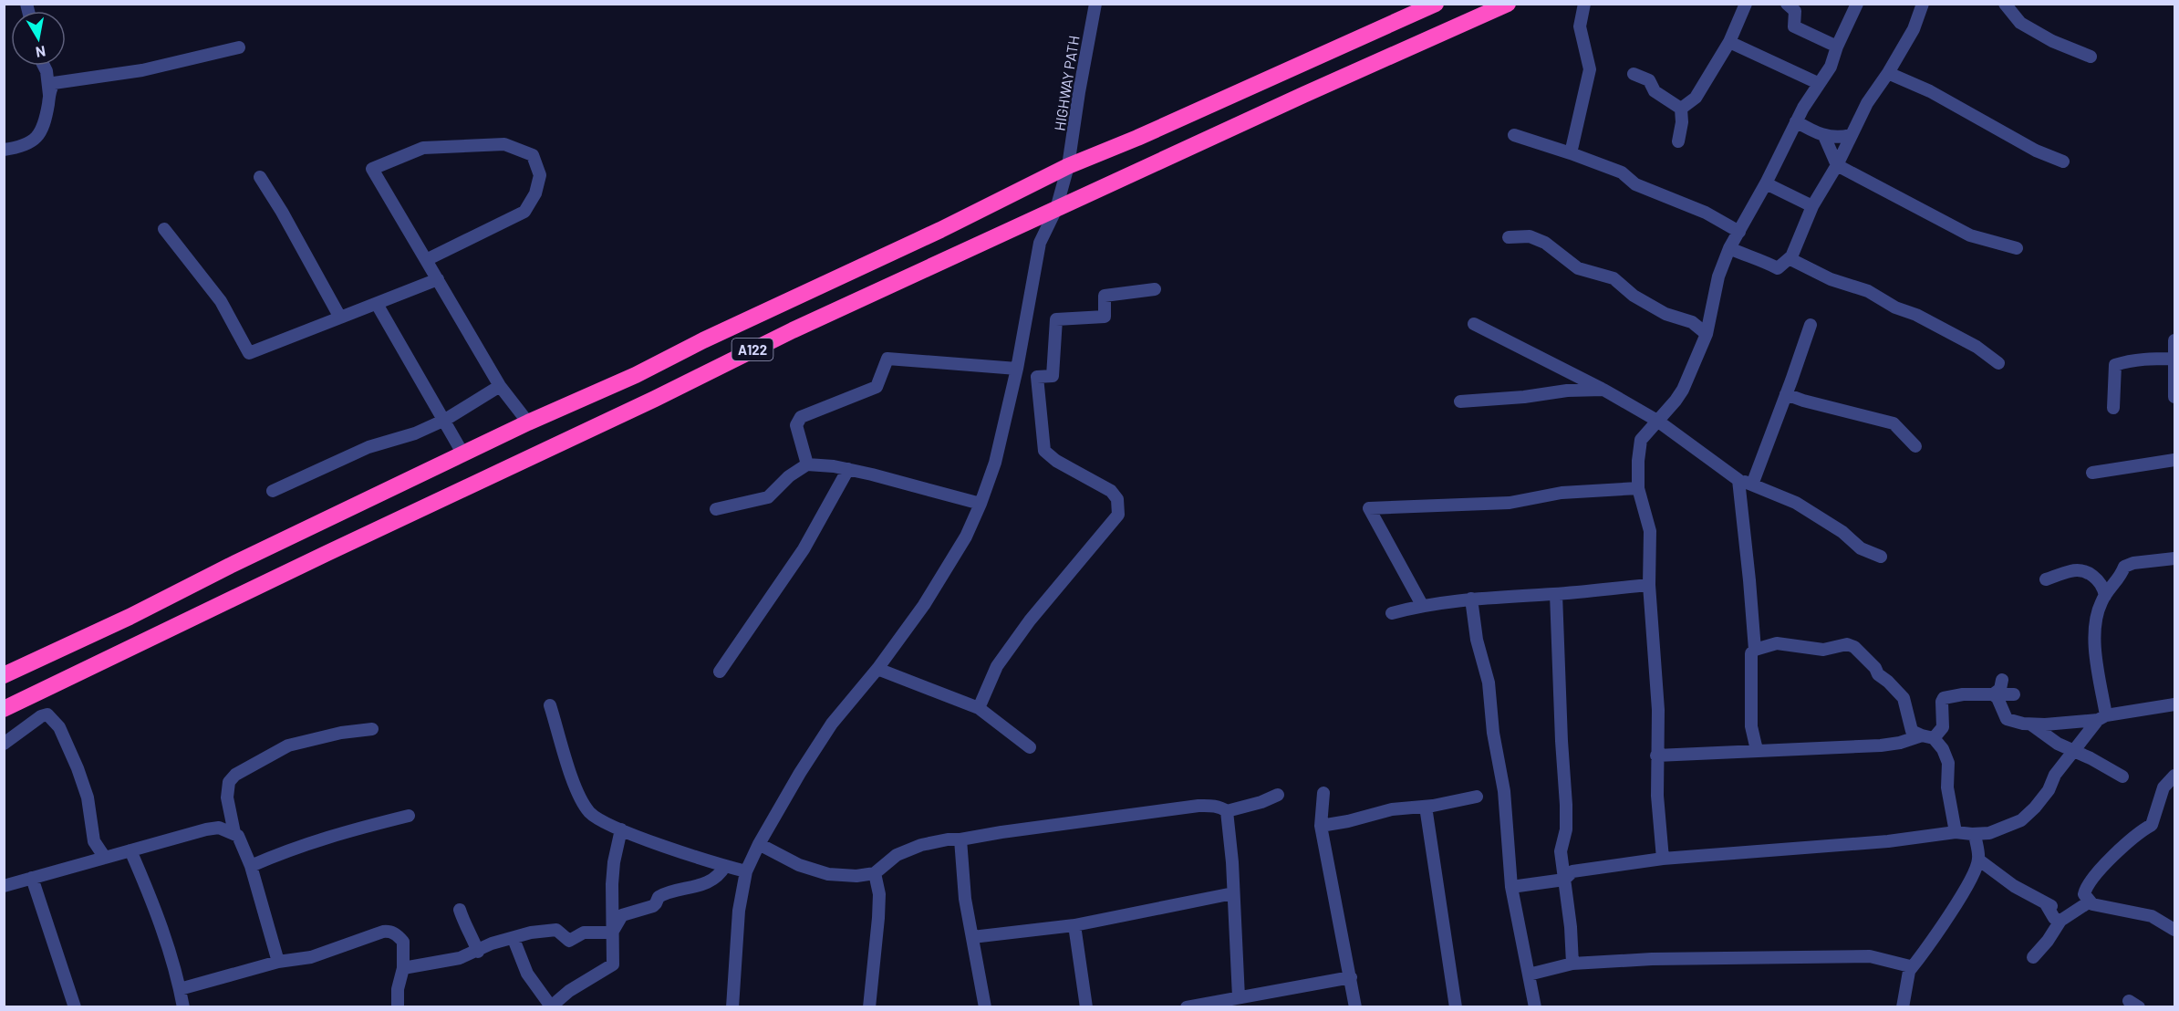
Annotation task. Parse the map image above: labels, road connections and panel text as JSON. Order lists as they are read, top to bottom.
{
  "streets": {
    "highway": ["A122"],
    "street": ["HIGHWAY PATH"]
  },
  "crossings": [
    ["HIGHWAY PATH", "A122"]
  ],
  "north": "bottom"
}
